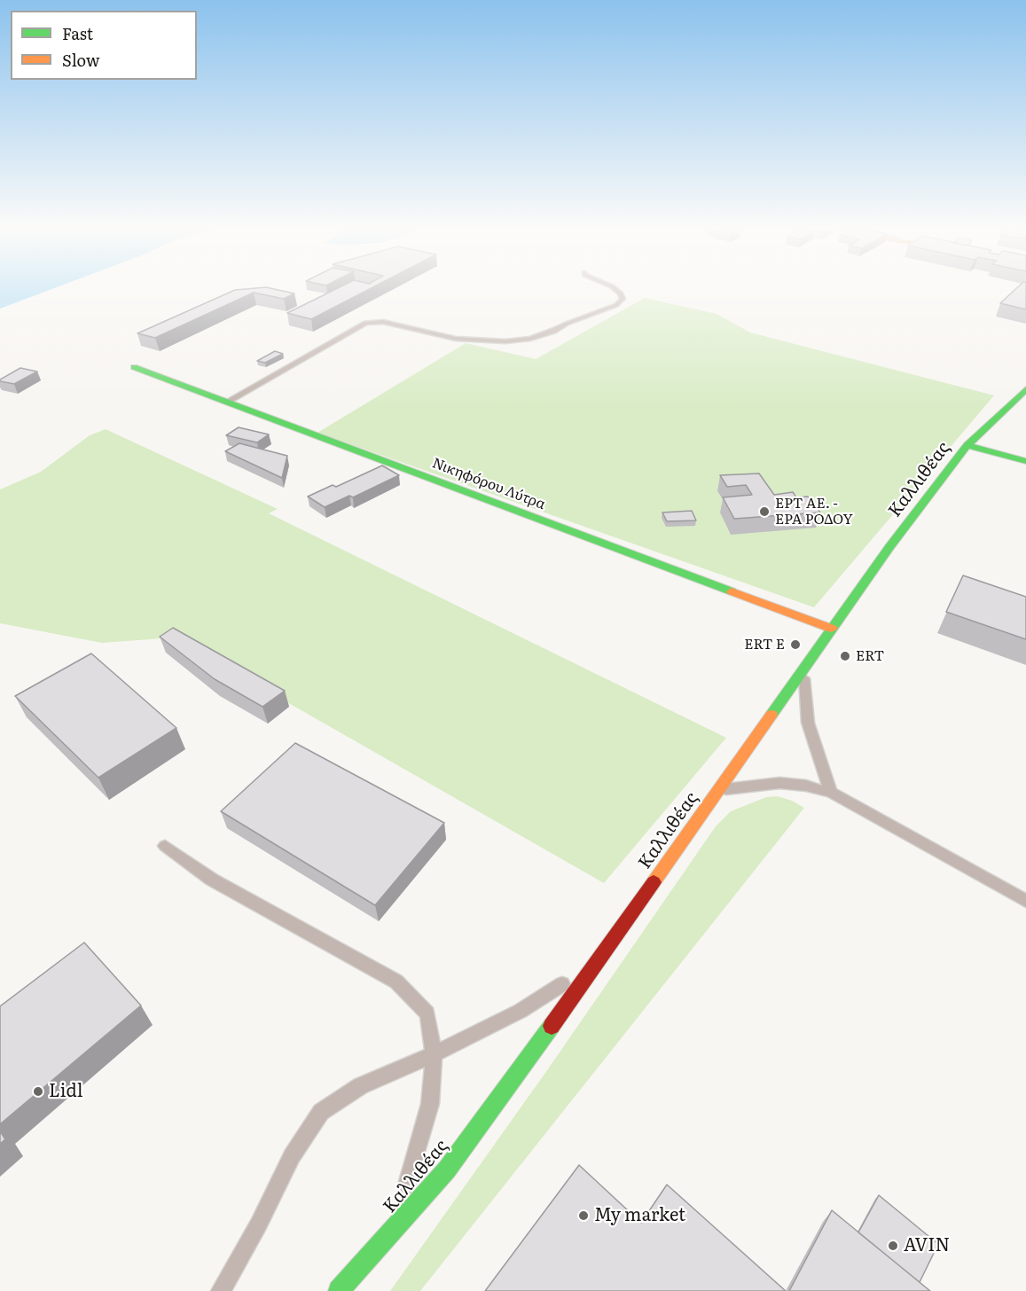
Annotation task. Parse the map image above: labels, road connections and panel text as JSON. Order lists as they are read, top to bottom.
{
  "streets": {
    "street": ["Καλλιθέας", "Νικηφόρου Λύτρα"]
  },
  "crossings": [
    ["Καλλιθέας", "Νικηφόρου Λύτρα"]
  ],
  "places": [
    "ΕΡΤ ΑΕ. - ΕΡΑ ΡΟΔΟΥ",
    "ERT E",
    "ERT",
    "Lidl",
    "My market",
    "AVIN"
  ],
  "legend": ["Fast", "Slow"]
}
